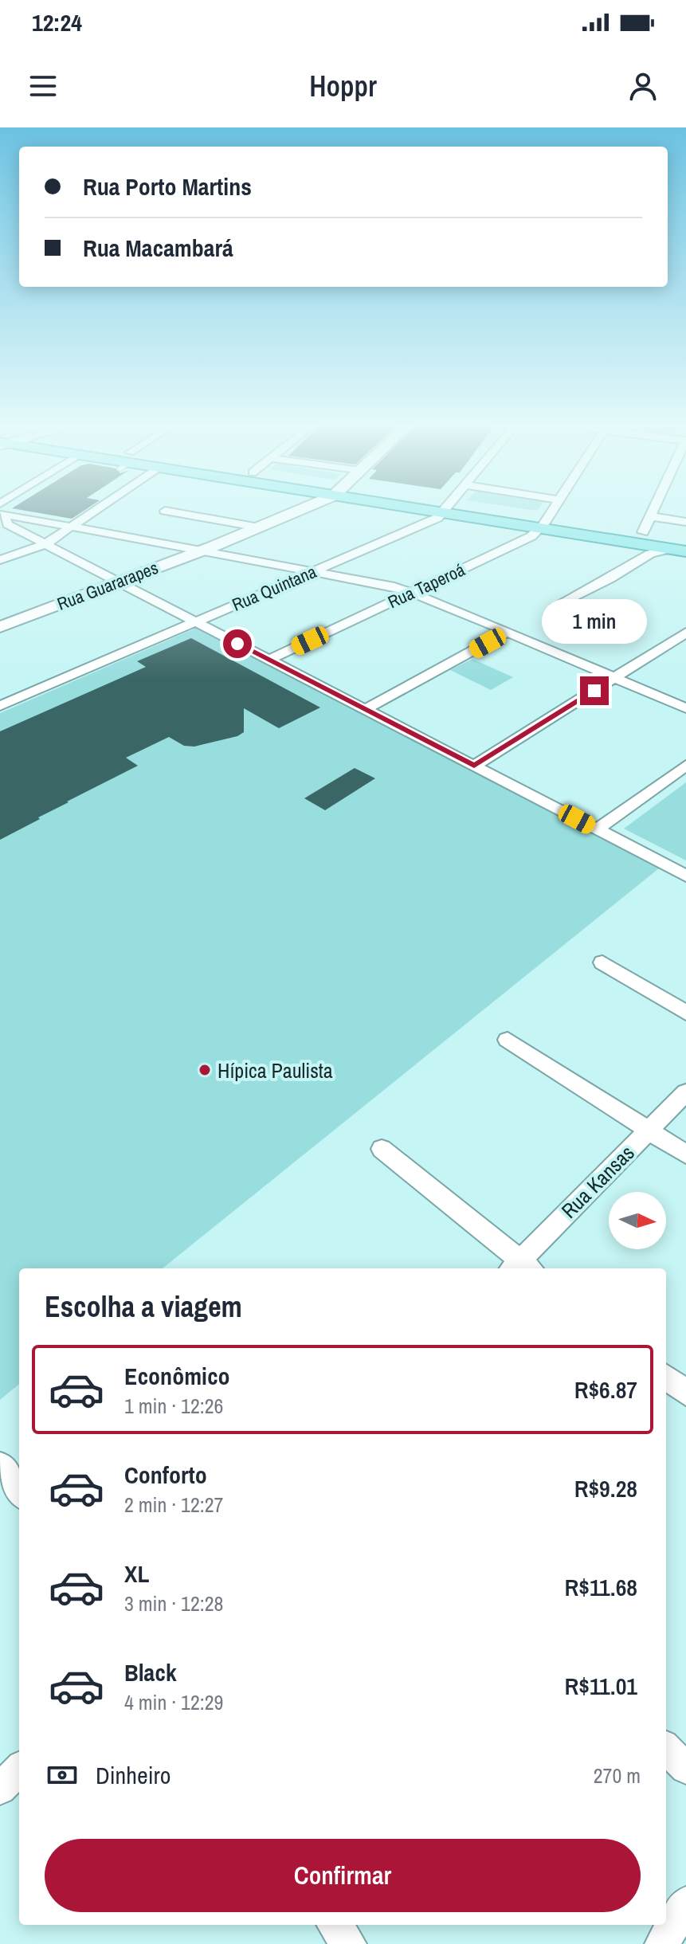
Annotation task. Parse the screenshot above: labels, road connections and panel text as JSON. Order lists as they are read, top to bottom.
{
  "streets": {
    "street": [
      "Rua Guararapes",
      "Rua Taperoá",
      "Rua Quintana",
      "Rua Kansas"
    ]
  },
  "places": ["Hípica Paulista"],
  "north": "right",
  "page": {
    "status": "12:24",
    "header": "Hoppr",
    "banner": ["Rua Porto Martins", "Rua Macambará"],
    "bubble": "1 min",
    "heading": "Escolha a viagem",
    "list": [
      {
        "name": "Econômico",
        "note": "1 min · 12:26",
        "value": "R$6.87"
      },
      {
        "name": "Conforto",
        "note": "2 min · 12:27",
        "value": "R$9.28"
      },
      {
        "name": "XL",
        "note": "3 min · 12:28",
        "value": "R$11.68"
      },
      {
        "name": "Black",
        "note": "4 min · 12:29",
        "value": "R$11.01"
      }
    ],
    "pay": ["Dinheiro", "270 m"],
    "buttons": "Confirmar"
  }
}
